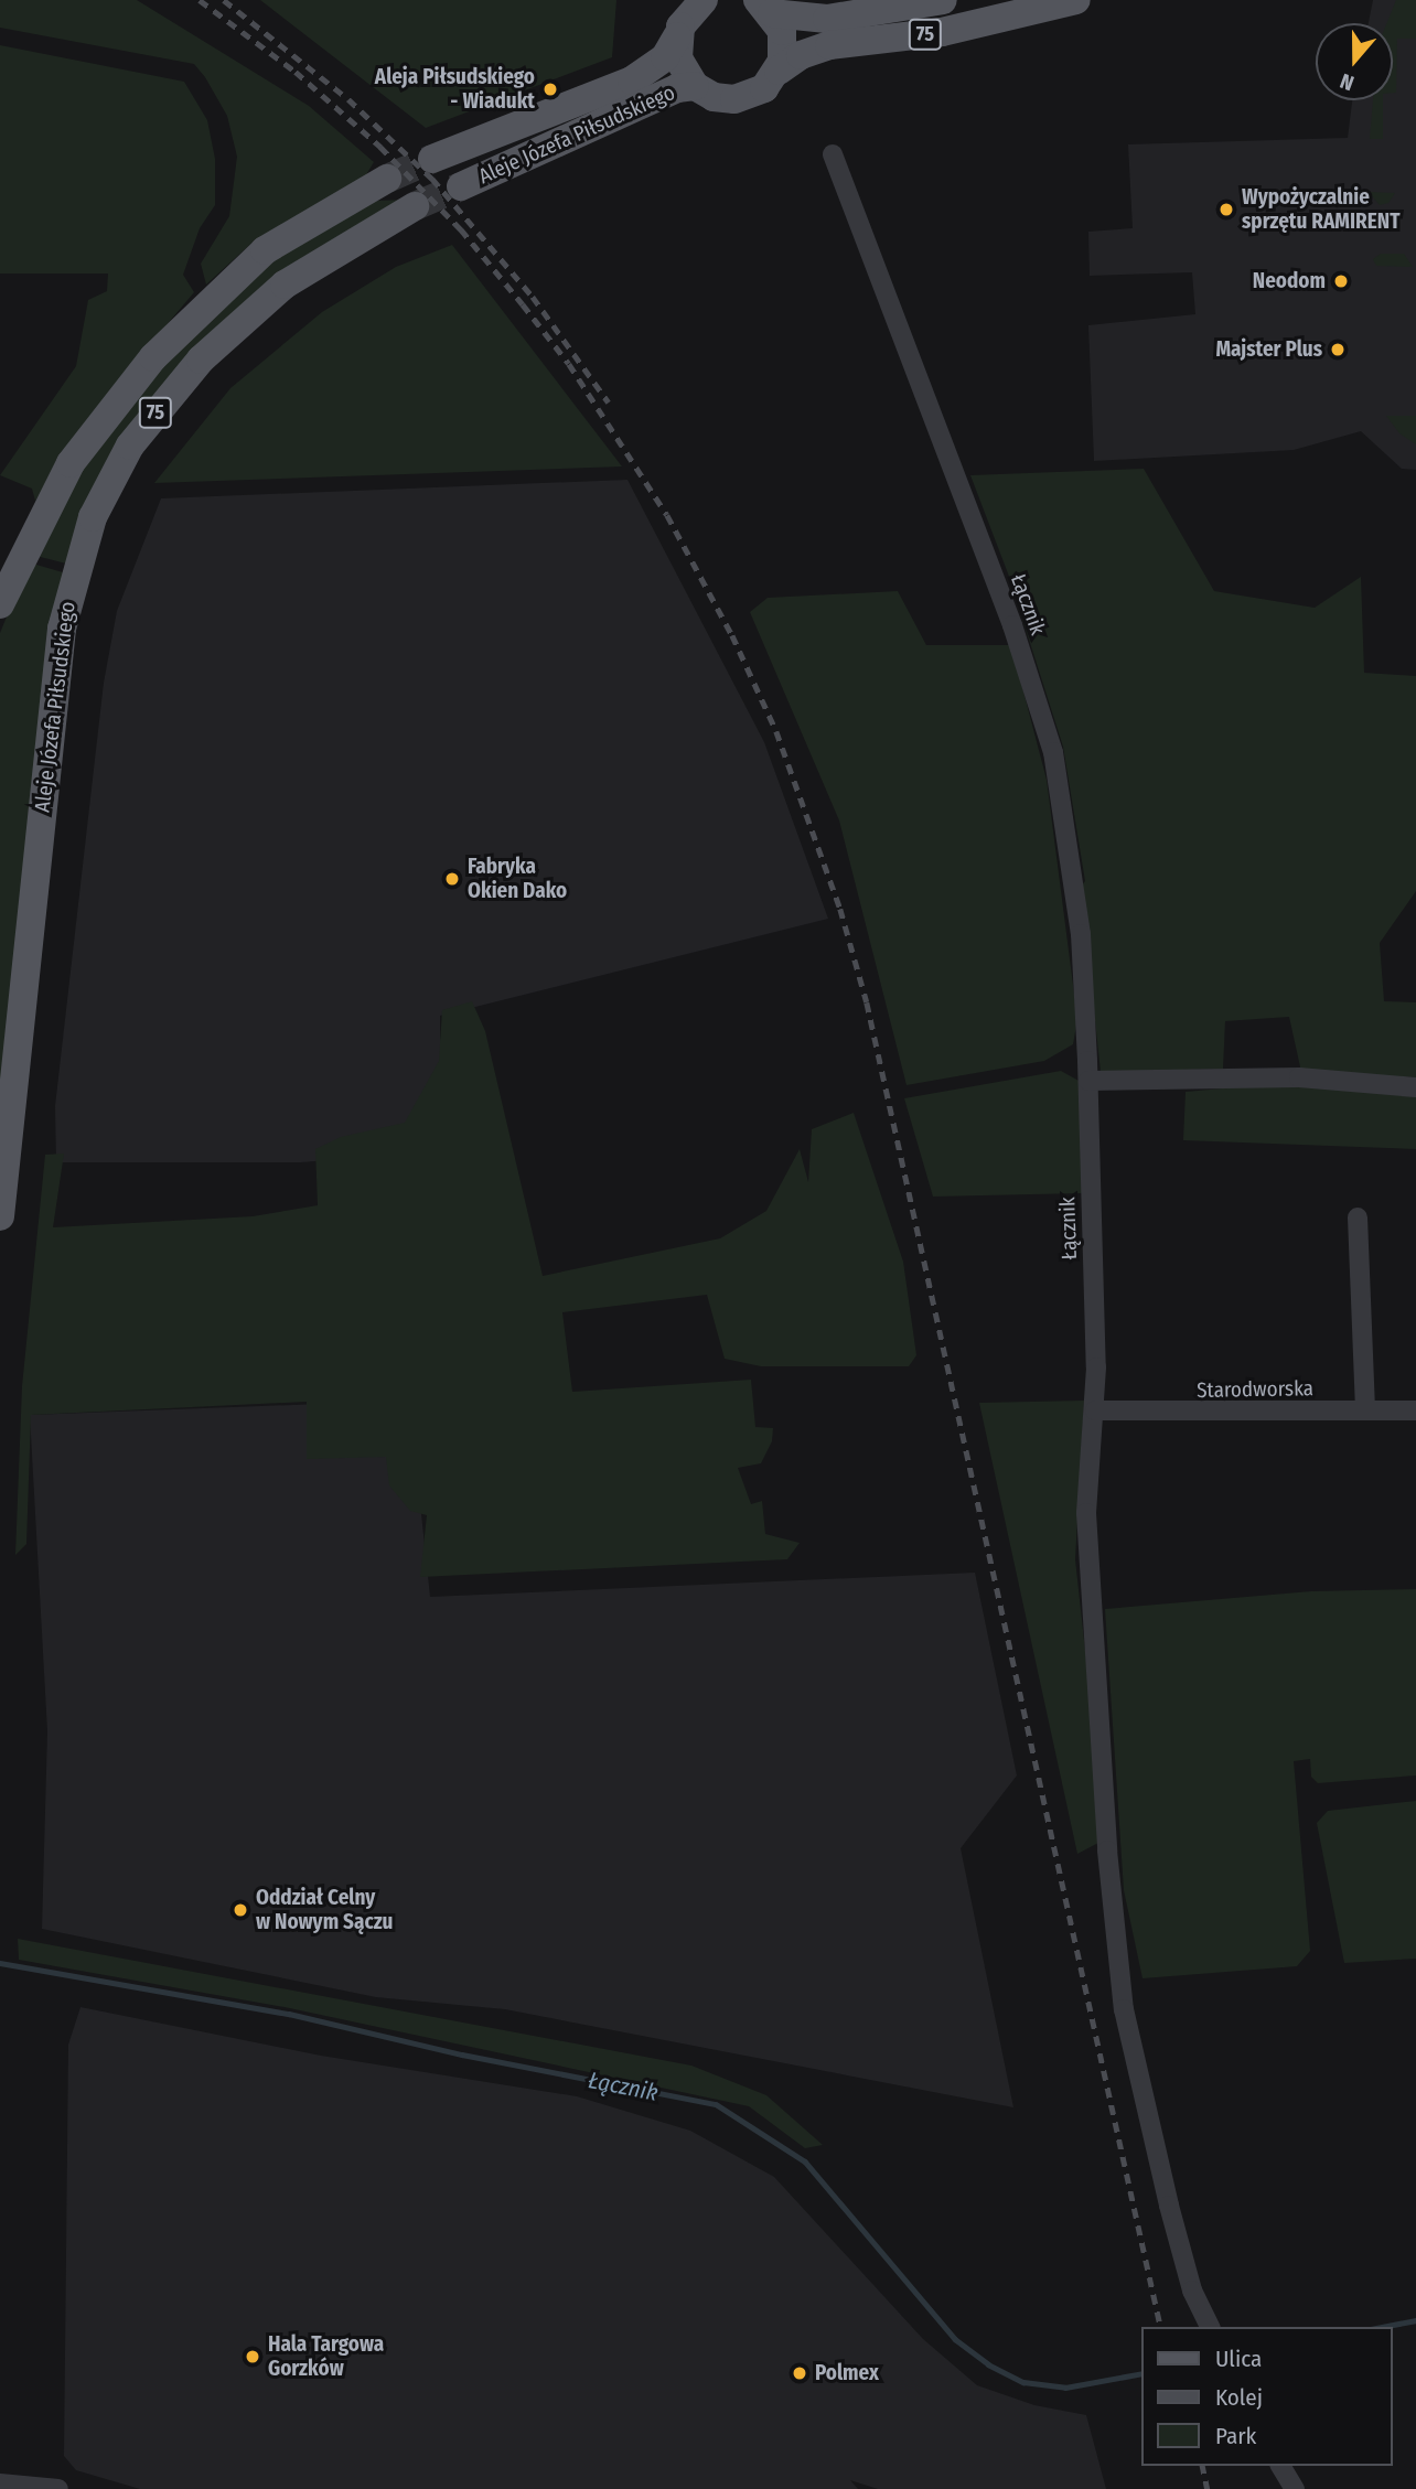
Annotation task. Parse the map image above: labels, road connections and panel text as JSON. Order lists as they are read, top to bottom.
{
  "streets": {
    "main road": ["75", "Aleje Józefa Piłsudskiego"],
    "street": ["Łącznik", "Starodworska"]
  },
  "crossings": [
    ["75", "Aleje Józefa Piłsudskiego"],
    ["Łącznik", "Starodworska"]
  ],
  "water": ["Łącznik"],
  "places": [
    "Aleja Piłsudskiego - Wiadukt",
    "Wypożyczalnie sprzętu RAMIRENT",
    "Neodom",
    "Majster Plus",
    "Fabryka Okien Dako",
    "Oddział Celny w Nowym Sączu",
    "Hala Targowa Gorzków",
    "Polmex"
  ],
  "legend": ["Ulica", "Kolej", "Park"],
  "north": "bottom"
}
